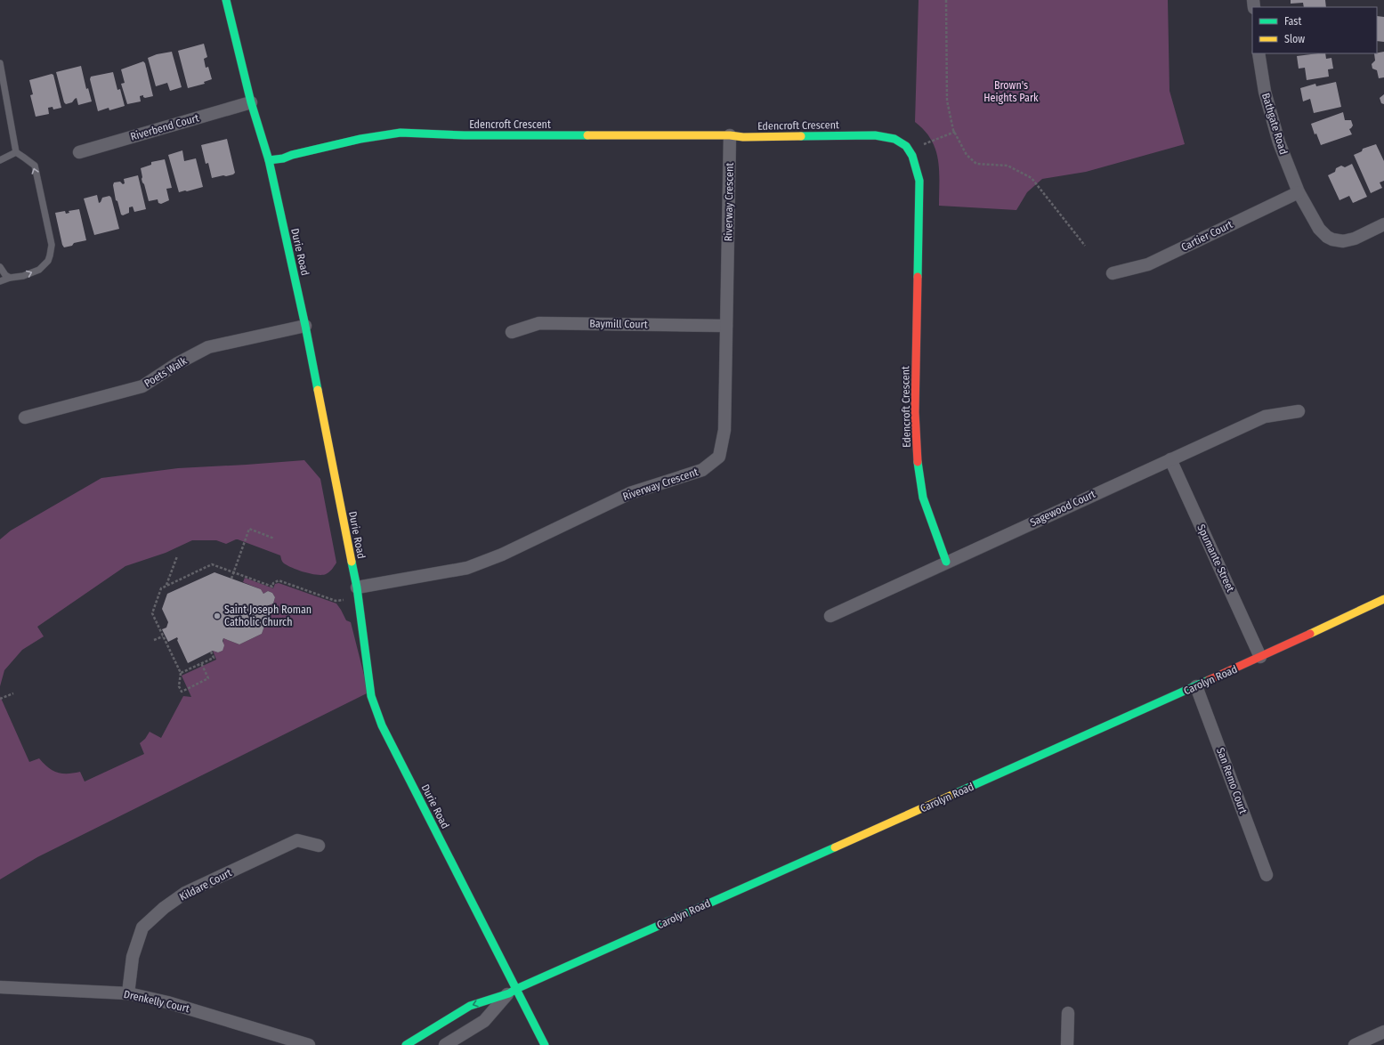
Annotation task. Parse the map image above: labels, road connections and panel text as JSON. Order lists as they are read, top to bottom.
{
  "streets": {
    "street": [
      "Bathgate Road",
      "Edencroft Crescent",
      "Riverbend Court",
      "Riverway Crescent",
      "Cartier Court",
      "Durie Road",
      "Baymill Court",
      "Poets Walk",
      "Sagewood Court",
      "Spumante Street",
      "Carolyn Road",
      "San Remo Court",
      "Kildare Court",
      "Drenkelly Court"
    ]
  },
  "crossings": [
    ["Bathgate Road", "Cartier Court"],
    ["Edencroft Crescent", "Riverway Crescent"],
    ["Edencroft Crescent", "Durie Road"],
    ["Edencroft Crescent", "Sagewood Court"],
    ["Riverbend Court", "Durie Road"],
    ["Riverway Crescent", "Durie Road"],
    ["Riverway Crescent", "Baymill Court"],
    ["Durie Road", "Poets Walk"],
    ["Durie Road", "Carolyn Road"],
    ["Sagewood Court", "Spumante Street"],
    ["Spumante Street", "Carolyn Road"],
    ["Carolyn Road", "San Remo Court"],
    ["Kildare Court", "Drenkelly Court"]
  ],
  "parks": ["Brown's Heights Park"],
  "places": ["Saint Joseph Roman Catholic Church"],
  "legend": ["Fast", "Slow"]
}
